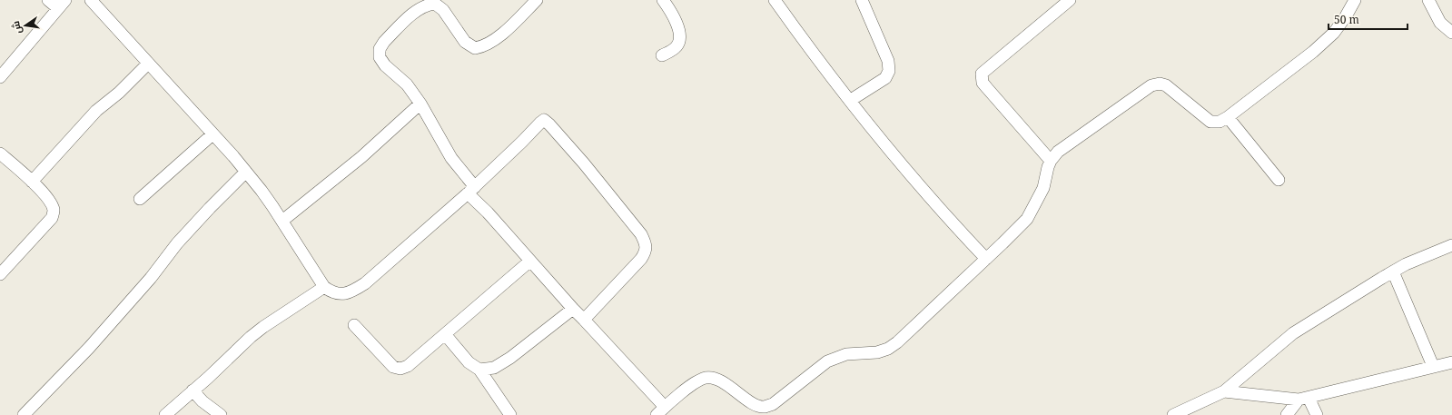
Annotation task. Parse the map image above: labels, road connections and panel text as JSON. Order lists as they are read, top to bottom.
{
  "scale_bar": "50 m",
  "north": "left"
}
